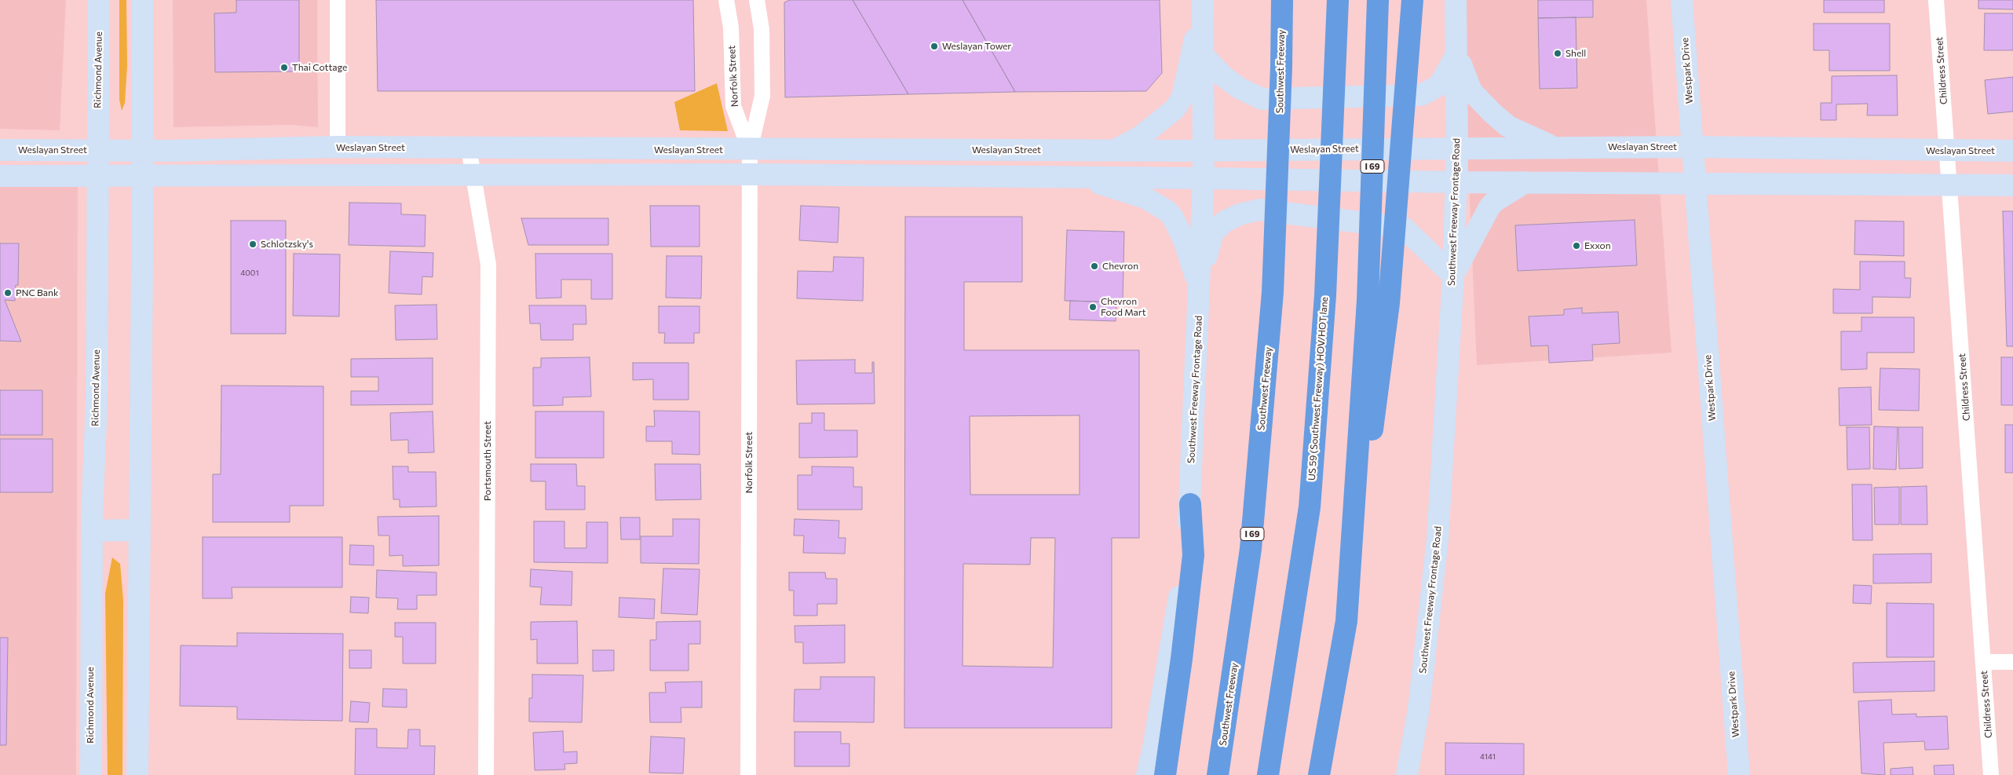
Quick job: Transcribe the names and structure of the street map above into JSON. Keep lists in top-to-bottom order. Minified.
{"streets":{"highway":["Southwest Freeway","I 69","US 59 (Southwest Freeway) HOV/HOT lane"],"main road":["Richmond Avenue","Westpark Drive","Weslayan Street","Southwest Freeway Frontage Road"],"street":["Childress Street","Norfolk Street","Portsmouth Street"]},"crossings":[["Richmond Avenue","Weslayan Street"],["Westpark Drive","Weslayan Street"],["Childress Street","Weslayan Street"],["Norfolk Street","Weslayan Street"],["Weslayan Street","Southwest Freeway Frontage Road"],["Weslayan Street","Portsmouth Street"]],"places":["Weslayan Tower","Shell","Thai Cottage","Schlotzsky's","Exxon","Chevron","PNC Bank","Chevron Food Mart"],"house_numbers":["4001","4141"]}
